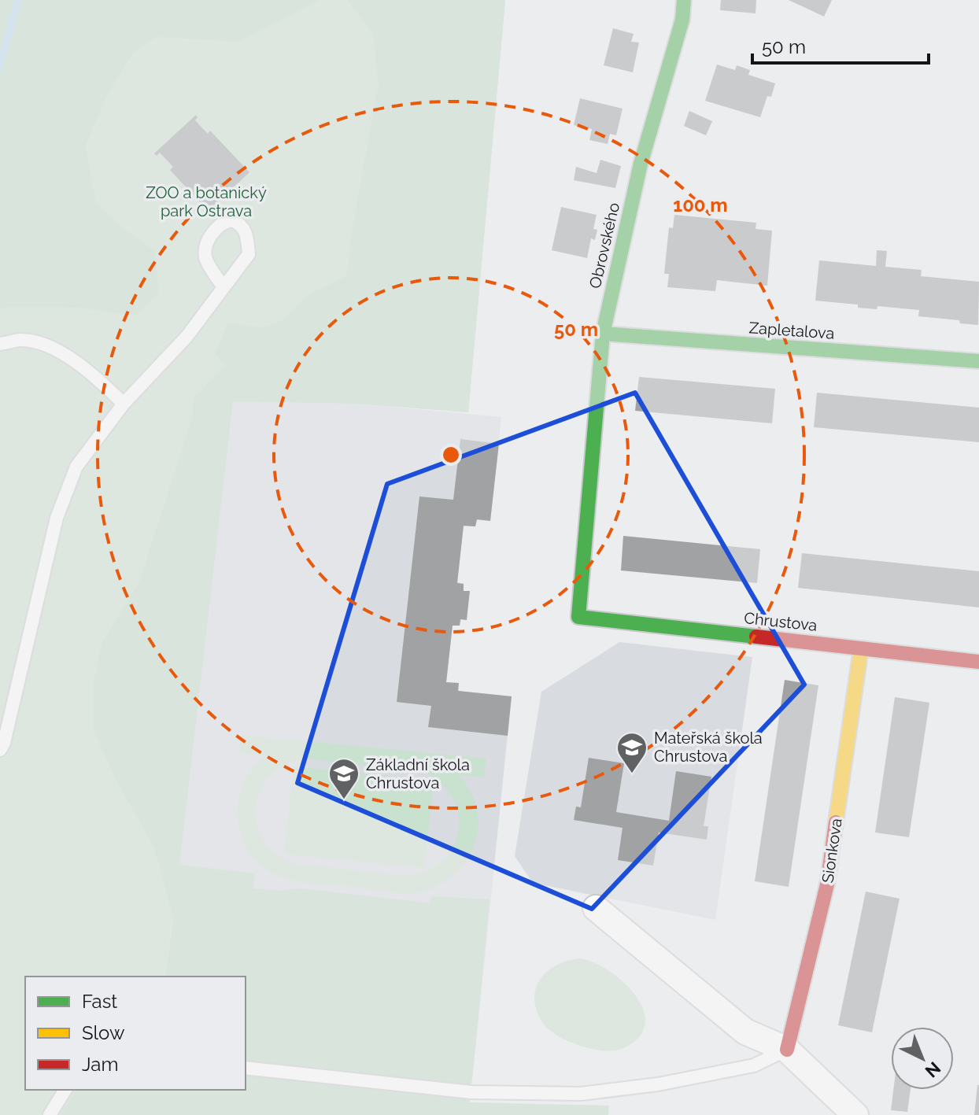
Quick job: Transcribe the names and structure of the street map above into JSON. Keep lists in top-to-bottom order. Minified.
{"streets":{"street":["Obrovského","Zapletalova","Chrustova","Sionkova"]},"crossings":[["Obrovského","Zapletalova"],["Obrovského","Chrustova"],["Chrustova","Sionkova"]],"parks":["ZOO a botanický park Ostrava"],"places":{"school or university":["Mateřská škola Chrustova","Základní škola Chrustova"]},"legend":["Fast","Slow","Jam"],"scale_bar":"50 m","north":"bottom right","rings":["100 m","50 m"]}
